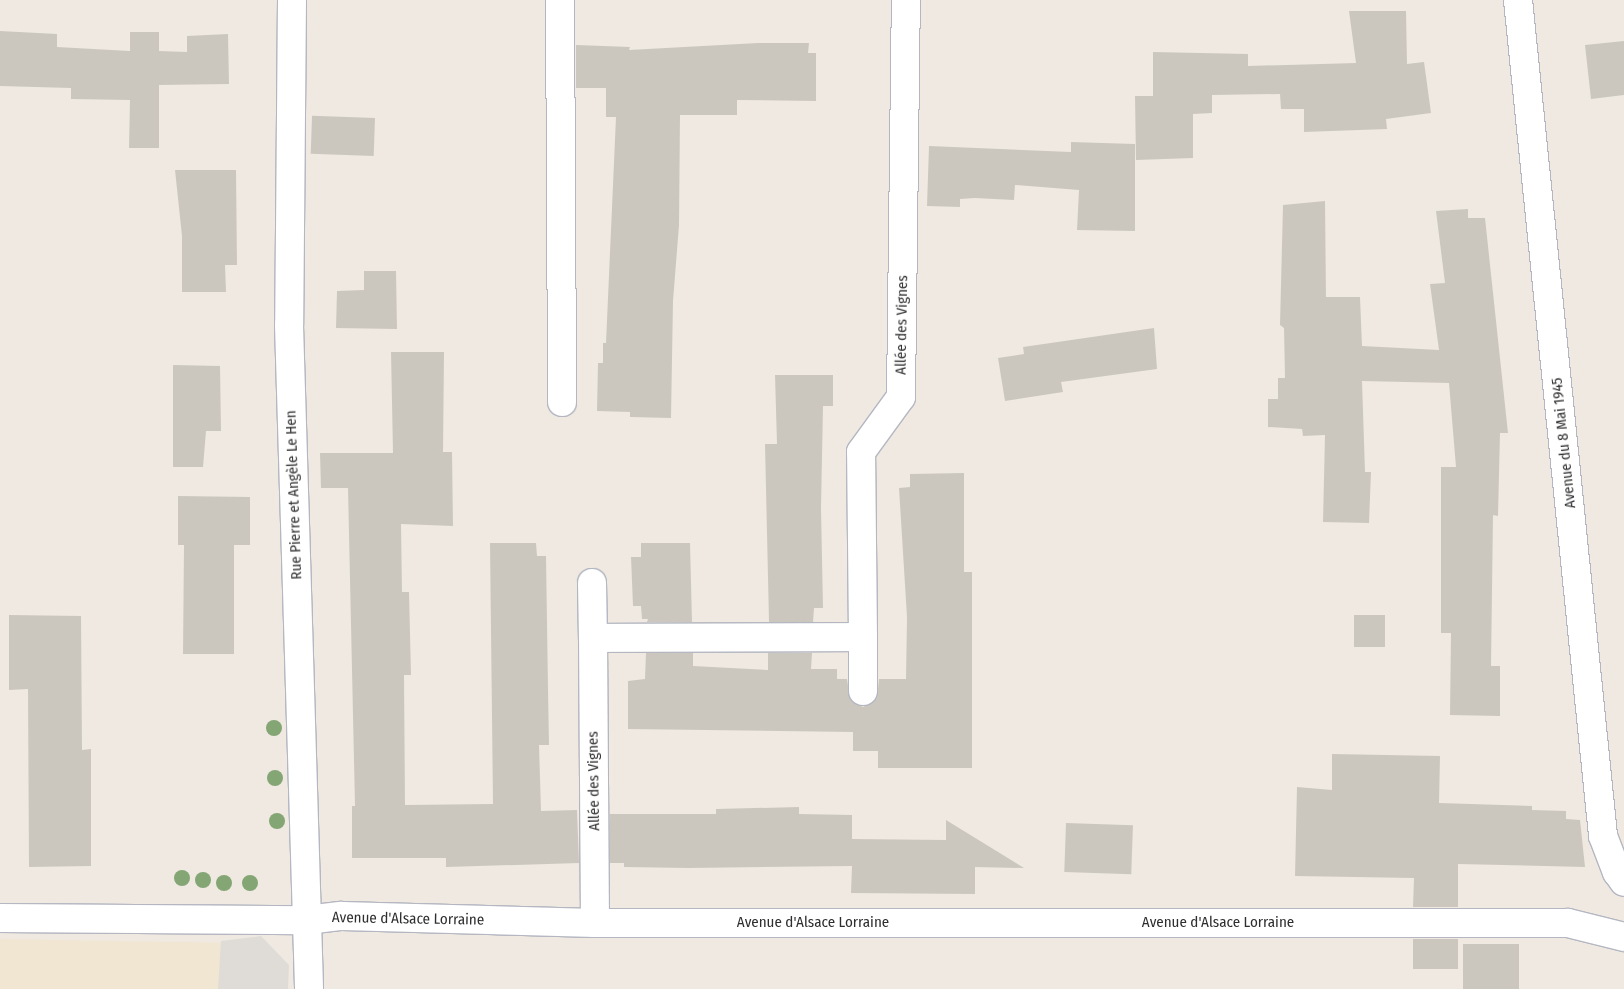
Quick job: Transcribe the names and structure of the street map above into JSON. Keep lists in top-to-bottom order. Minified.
{"streets":{"street":["Allée des Vignes","Avenue du 8 Mai 1945","Rue Pierre et Angèle Le Hen","Avenue d'Alsace Lorraine"]},"crossings":[["Allée des Vignes","Avenue d'Alsace Lorraine"],["Rue Pierre et Angèle Le Hen","Avenue d'Alsace Lorraine"]]}
